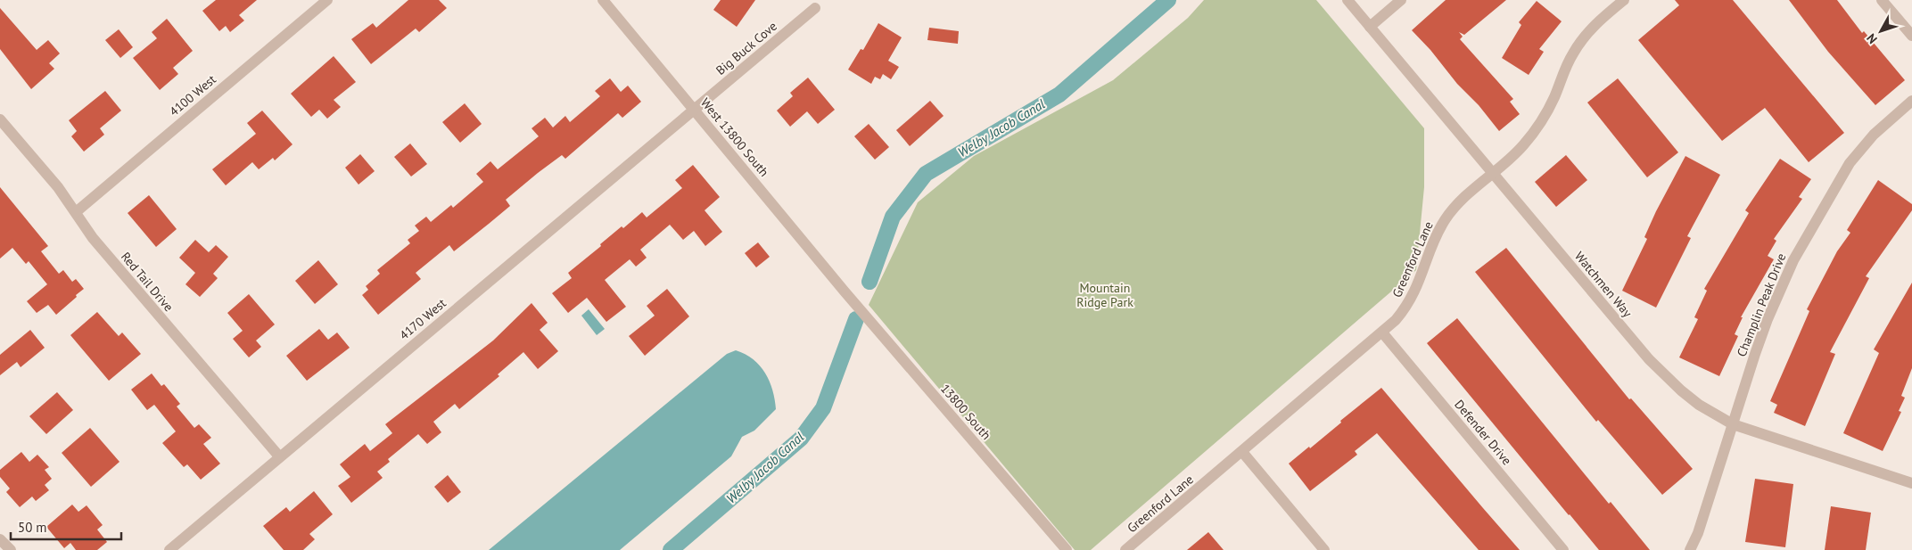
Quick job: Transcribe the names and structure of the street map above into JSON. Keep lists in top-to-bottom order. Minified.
{"streets":{"street":["Big Buck Cove","4100 West","West 13800 South","Greenford Lane","Red Tail Drive","Watchmen Way","Champlin Peak Drive","4170 West","13800 South","Defender Drive"]},"crossings":[["Big Buck Cove","West 13800 South"],["Big Buck Cove","4170 West"],["4100 West","Red Tail Drive"],["West 13800 South","4170 West"],["West 13800 South","13800 South"],["Greenford Lane","Watchmen Way"],["Greenford Lane","Defender Drive"],["Red Tail Drive","4170 West"],["Watchmen Way","Champlin Peak Drive"]],"water":["Welby Jacob Canal"],"parks":["Mountain Ridge Park"],"scale_bar":"50 m","north":"bottom left"}
